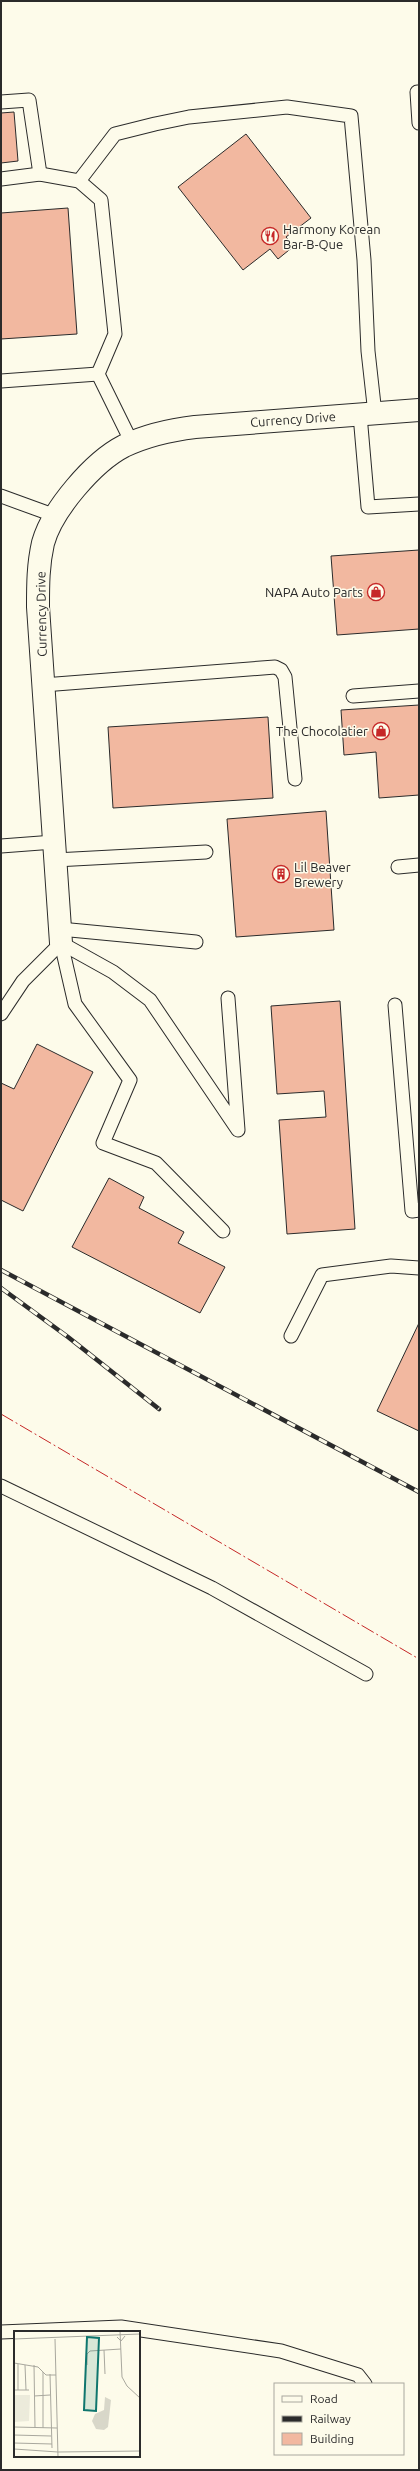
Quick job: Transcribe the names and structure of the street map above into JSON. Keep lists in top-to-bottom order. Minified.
{"streets":{"street":["Currency Drive"]},"places":{"restaurant":["Harmony Korean Bar-B-Que"],"shop":["NAPA Auto Parts","The Chocolatier"],"building":["Lil Beaver Brewery"]},"legend":["Road","Railway","Building"]}
